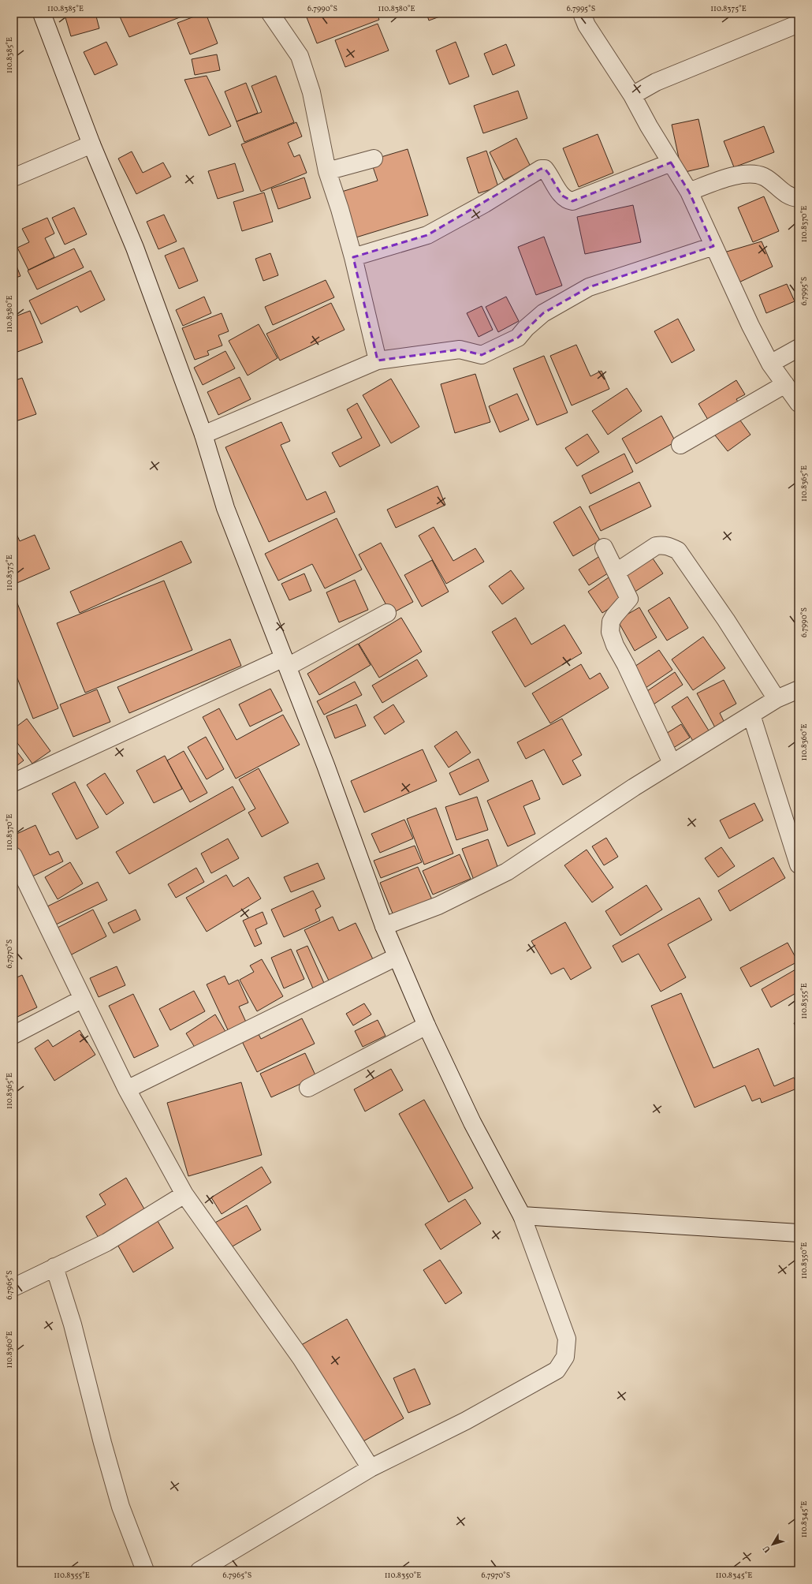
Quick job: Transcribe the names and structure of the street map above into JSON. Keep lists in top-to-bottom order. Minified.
{"north":"bottom left","coordinates":["110.8385°E","6.7990°S","110.8380°E","6.7995°S","110.8375°E","110.8370°E","110.8365°E","110.8360°E","6.7970°S","110.8355°E","110.8350°E","6.7965°S","110.8345°E"]}
